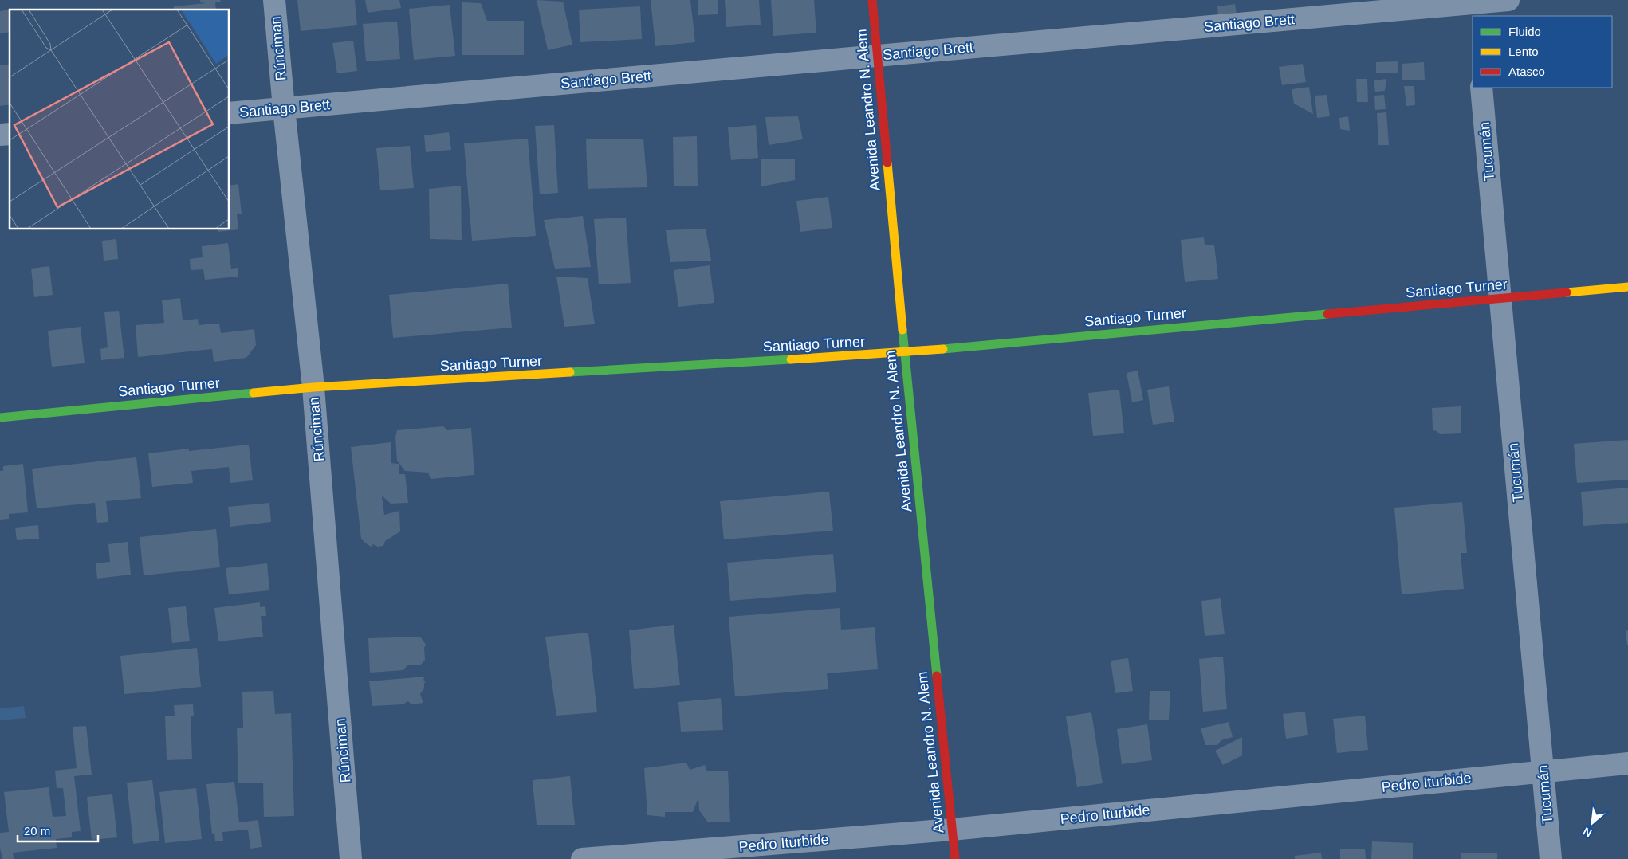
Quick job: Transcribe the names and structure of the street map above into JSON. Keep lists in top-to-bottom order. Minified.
{"streets":{"street":["Santiago Brett","Rúnciman","Avenida Leandro N. Alem","Tucumán","Santiago Turner","Pedro Iturbide"]},"crossings":[["Santiago Brett","Rúnciman"],["Santiago Brett","Avenida Leandro N. Alem"],["Rúnciman","Santiago Turner"],["Avenida Leandro N. Alem","Santiago Turner"],["Avenida Leandro N. Alem","Pedro Iturbide"],["Tucumán","Santiago Turner"],["Tucumán","Pedro Iturbide"]],"legend":["Fluido","Lento","Atasco"],"scale_bar":"20 m","north":"bottom left"}
